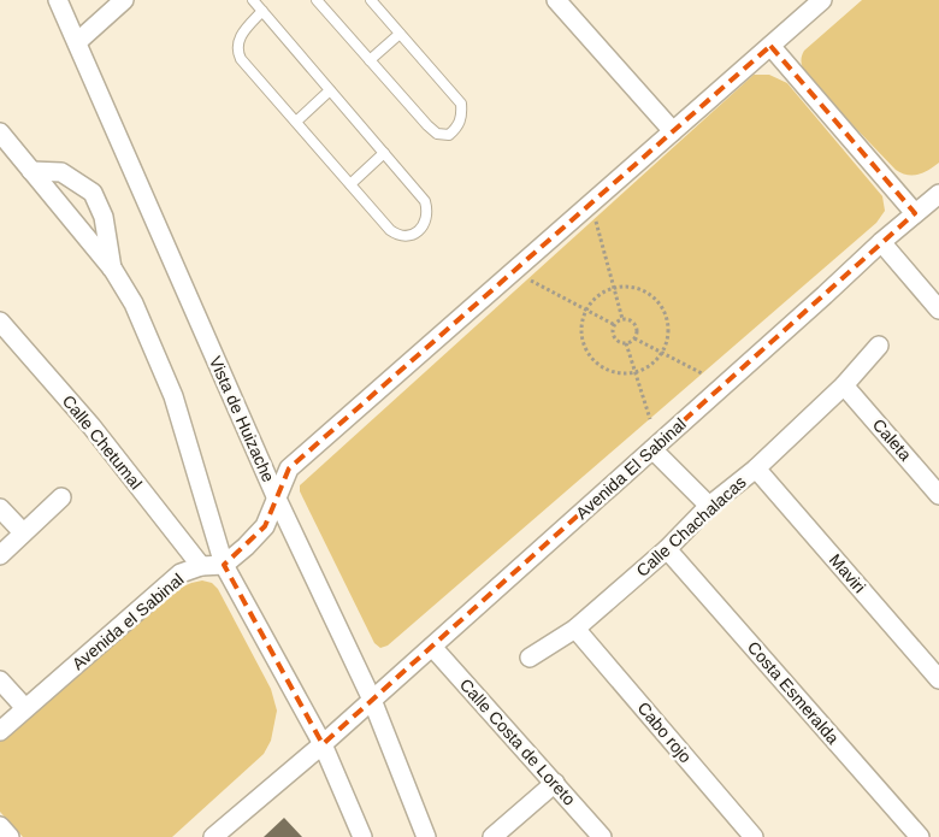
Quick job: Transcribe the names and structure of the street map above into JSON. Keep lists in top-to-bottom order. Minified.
{"streets":{"street":["Vista de Huizache","Caleta","Calle Chetumal","Avenida El Sabinal","Calle Chachalacas","Maviri","Avenida el Sabinal","Costa Esmeralda","Cabo rojo","Calle Costa de Loreto"]},"crossings":[["Vista de Huizache","Avenida El Sabinal"],["Caleta","Calle Chachalacas"],["Calle Chetumal","Avenida el Sabinal"],["Avenida El Sabinal","Calle Costa de Loreto"],["Calle Chachalacas","Maviri"],["Calle Chachalacas","Costa Esmeralda"],["Calle Chachalacas","Cabo rojo"]]}
